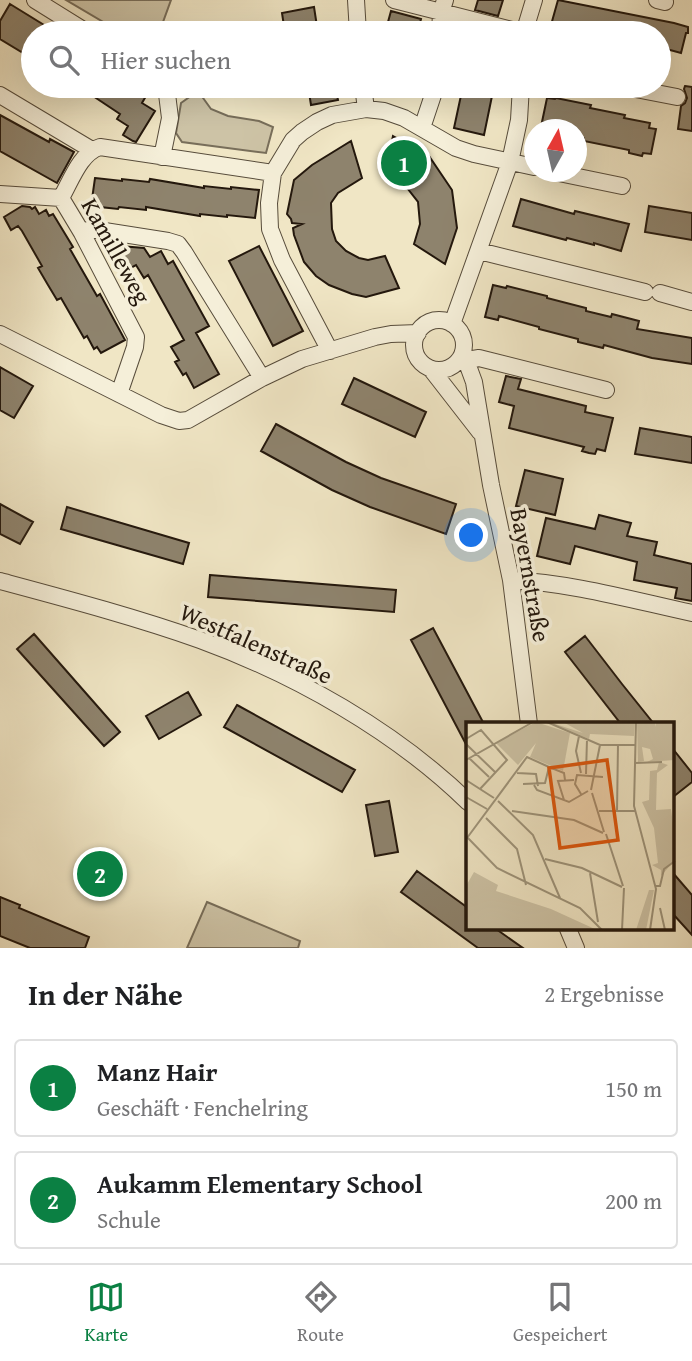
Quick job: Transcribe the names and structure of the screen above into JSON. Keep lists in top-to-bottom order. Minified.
{"streets":{"street":["Kamilleweg","Bayernstraße","Westfalenstraße"]},"north":"top","page":{"search":"Hier suchen","pins":["1","2"],"heading":["In der Nähe","2 Ergebnisse"],"list":[{"mark":"1","name":"Manz Hair","note":"Geschäft · Fenchelring","value":"150 m"},{"mark":"2","name":"Aukamm Elementary School","note":"Schule","value":"200 m"}],"nav":["Karte","Route","Gespeichert"]}}
